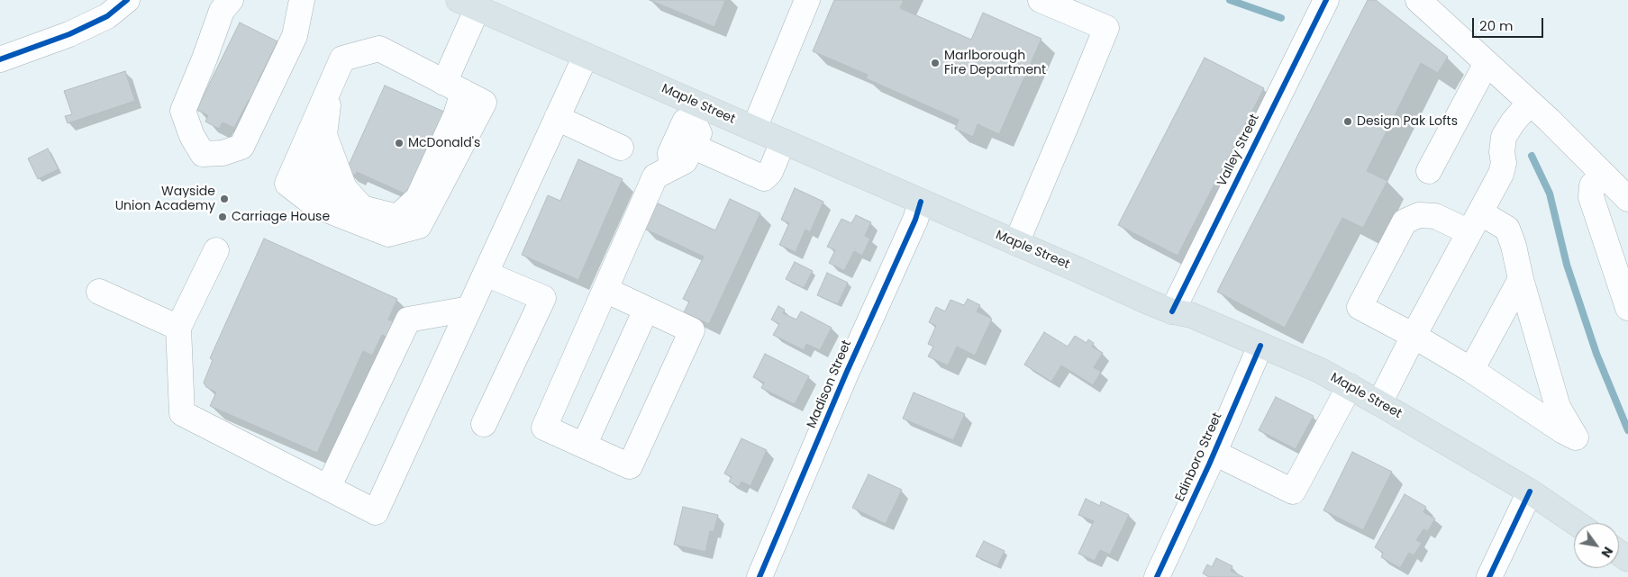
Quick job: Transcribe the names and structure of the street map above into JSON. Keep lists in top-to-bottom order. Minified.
{"streets":{"main road":["Maple Street"],"street":["Valley Street","Madison Street","Edinboro Street"]},"crossings":[["Maple Street","Valley Street"],["Maple Street","Madison Street"],["Maple Street","Edinboro Street"]],"places":["Marlborough Fire Department","Design Pak Lofts","McDonald's","Wayside Union Academy","Carriage House"],"scale_bar":"20 m","north":"bottom right"}
